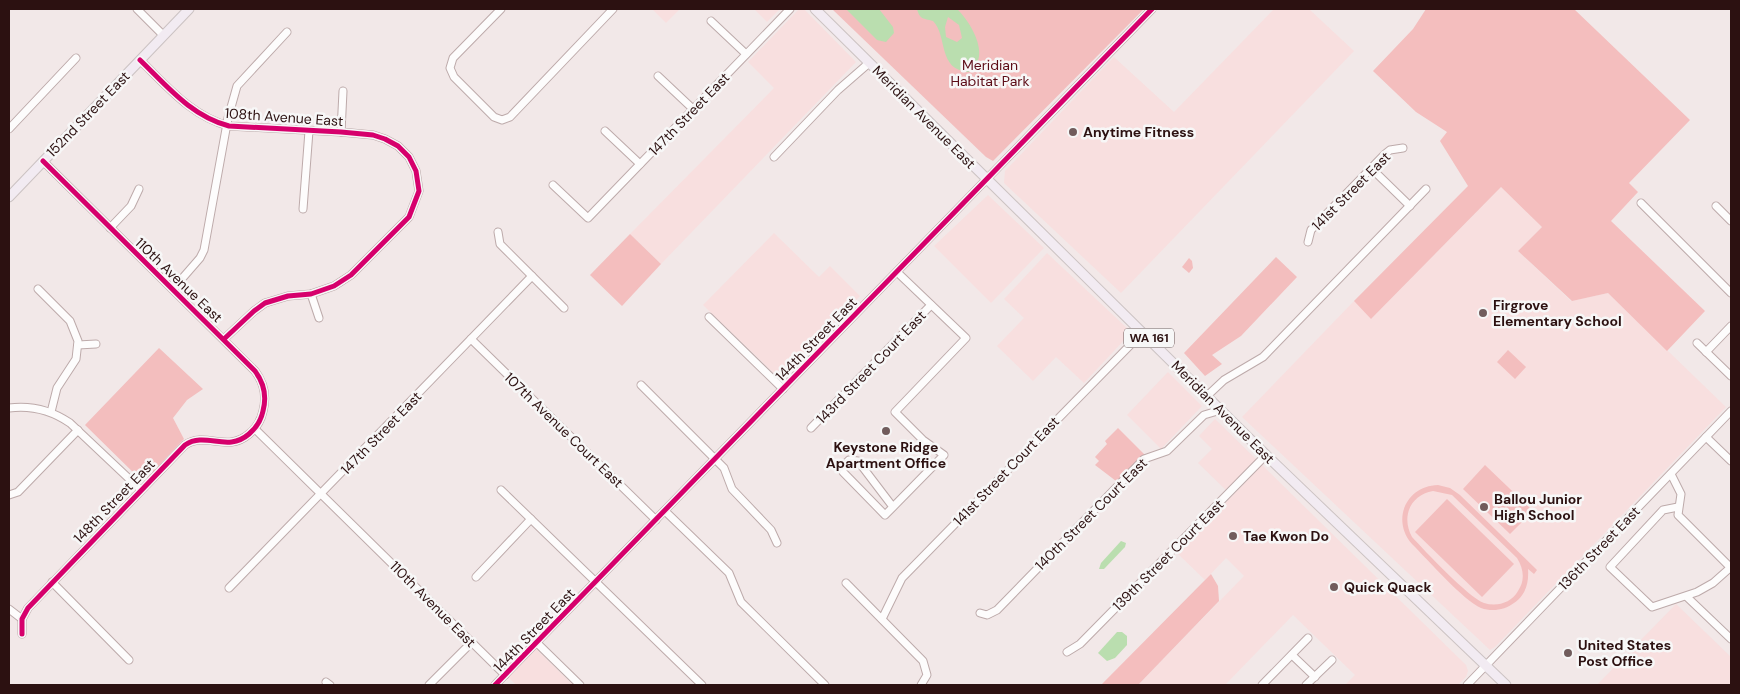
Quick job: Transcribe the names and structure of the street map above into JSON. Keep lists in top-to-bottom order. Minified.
{"streets":{"main road":["152nd Street East","Meridian Avenue East","WA 161"],"street":["147th Street East","108th Avenue East","141st Street East","110th Avenue East","144th Street East","143rd Street Court East","107th Avenue Court East","141st Street Court East","148th Street East","140th Street Court East","136th Street East","139th Street Court East"]},"crossings":[["152nd Street East","108th Avenue East"],["152nd Street East","110th Avenue East"],["147th Street East","110th Avenue East"],["147th Street East","107th Avenue Court East"],["Meridian Avenue East","144th Street East"],["Meridian Avenue East","141st Street Court East"],["Meridian Avenue East","140th Street Court East"],["Meridian Avenue East","136th Street East"],["Meridian Avenue East","139th Street Court East"],["110th Avenue East","144th Street East"],["110th Avenue East","148th Street East"],["144th Street East","107th Avenue Court East"]],"parks":["Meridian Habitat Park"],"places":["Anytime Fitness","Firgrove Elementary School","Keystone Ridge Apartment Office","Ballou Junior High School","Tae Kwon Do","Quick Quack","United States Post Office"]}
